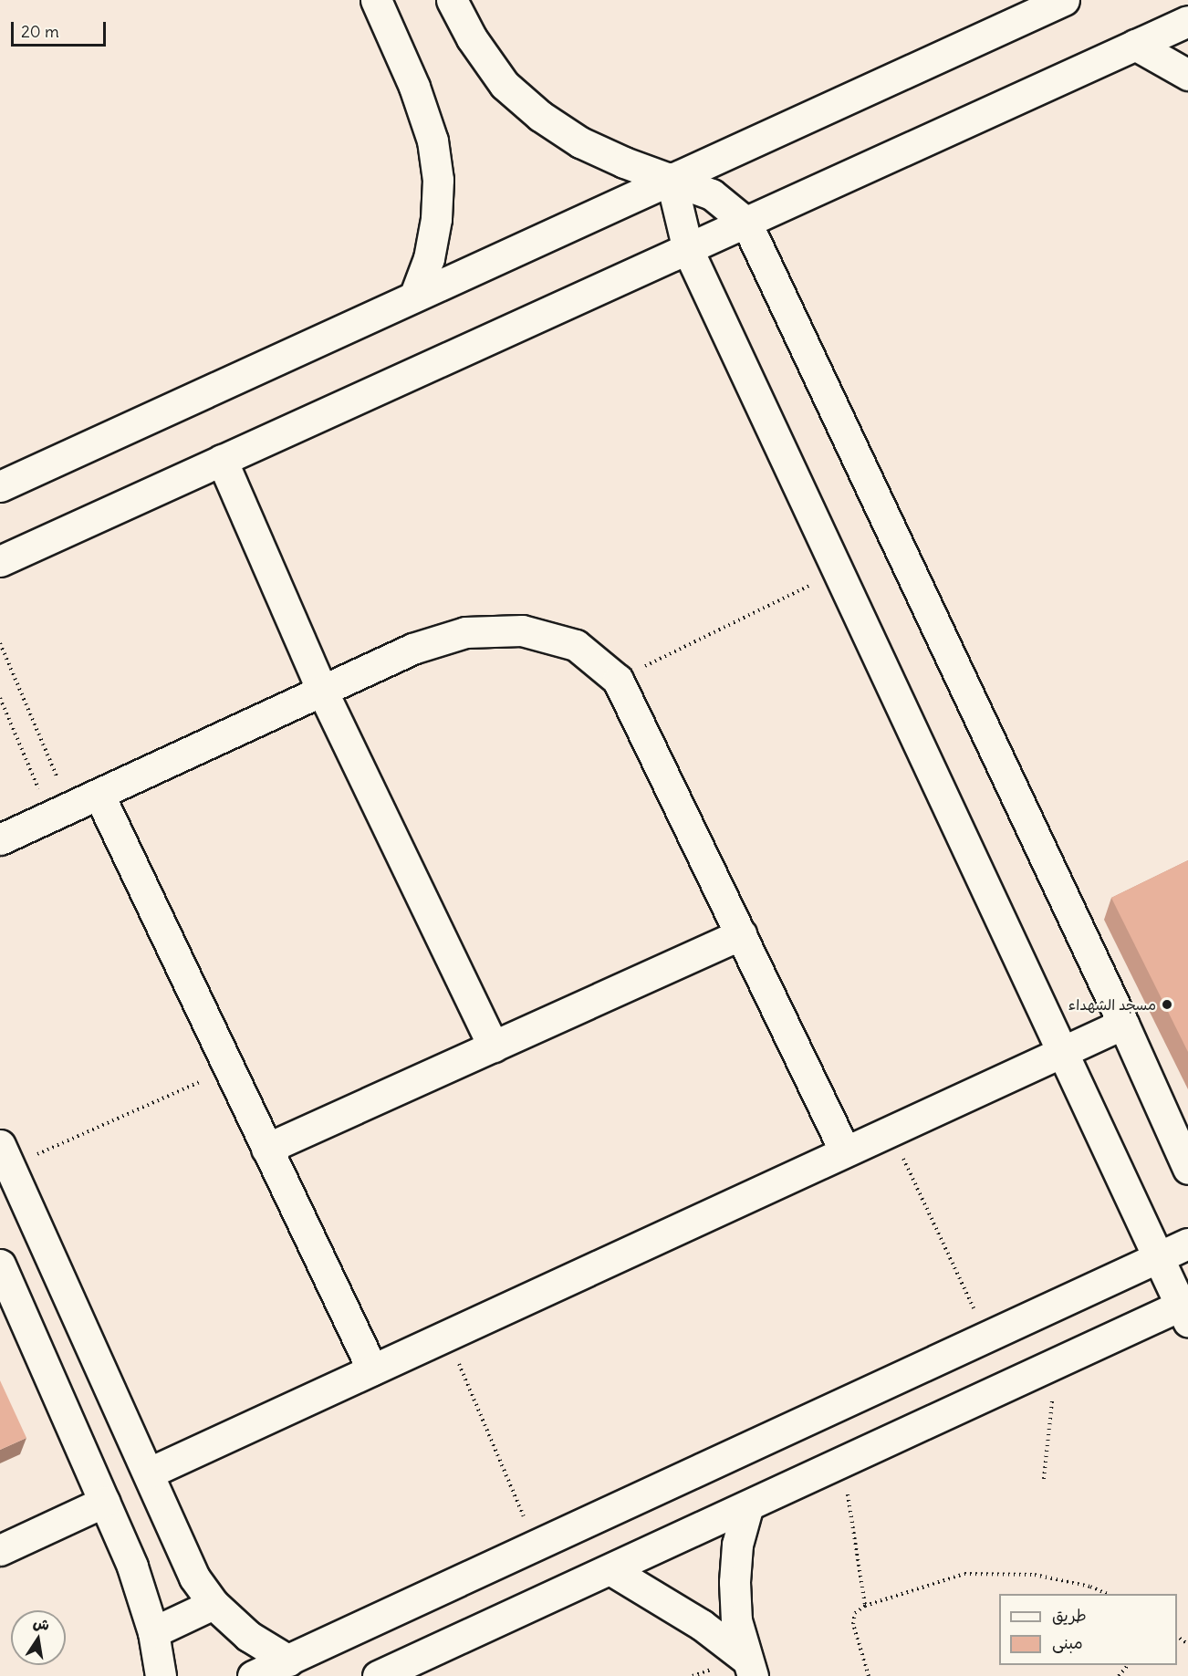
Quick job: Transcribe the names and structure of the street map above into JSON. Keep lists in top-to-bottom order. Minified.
{"places":["مسجد الشهداء"],"legend":["طريق","مبنى"],"scale_bar":"20 m","north":"top"}
